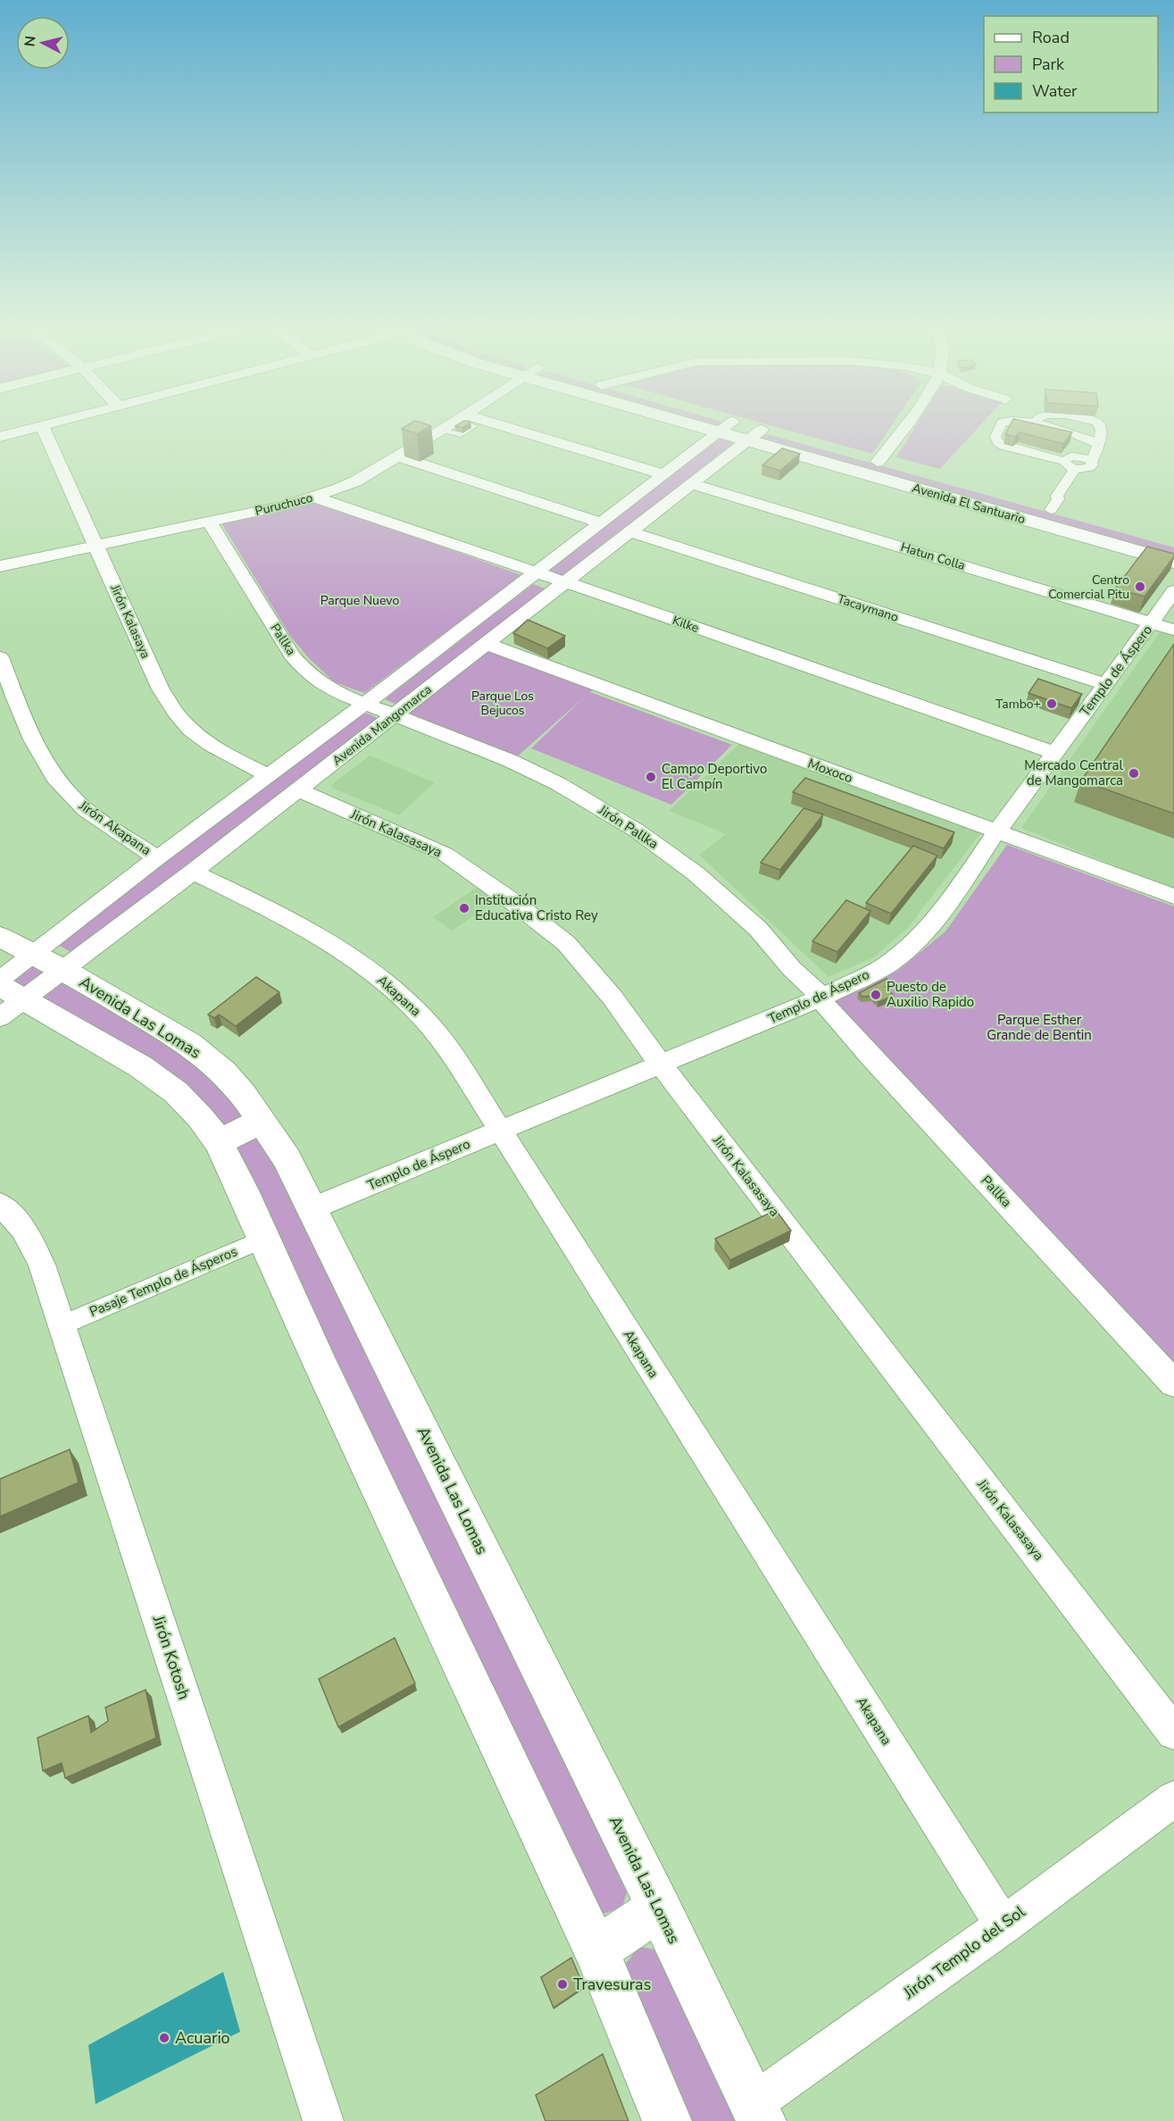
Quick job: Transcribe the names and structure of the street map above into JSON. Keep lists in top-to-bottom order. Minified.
{"streets":{"street":["Avenida El Santuario","Puruchuco","Hatun Colla","Tacaymano","Jirón Kalasaya","Kilke","Pallka","Templo de Áspero","Avenida Mangomarca","Moxoco","Jirón Pallka","Jirón Akapana","Jirón Kalasasaya","Akapana","Avenida Las Lomas","Pasaje Templo de Ásperos","Jirón Kotosh","Jirón Templo del Sol"]},"crossings":[["Avenida El Santuario","Avenida Mangomarca"],["Puruchuco","Jirón Kalasaya"],["Puruchuco","Kilke"],["Puruchuco","Pallka"],["Hatun Colla","Templo de Áspero"],["Hatun Colla","Avenida Mangomarca"],["Tacaymano","Templo de Áspero"],["Tacaymano","Avenida Mangomarca"],["Jirón Kalasaya","Avenida Mangomarca"],["Kilke","Templo de Áspero"],["Kilke","Avenida Mangomarca"],["Pallka","Templo de Áspero"],["Pallka","Avenida Mangomarca"],["Pallka","Jirón Pallka"],["Templo de Áspero","Moxoco"],["Templo de Áspero","Jirón Pallka"],["Templo de Áspero","Jirón Kalasasaya"],["Templo de Áspero","Akapana"],["Templo de Áspero","Avenida Las Lomas"],["Avenida Mangomarca","Moxoco"],["Avenida Mangomarca","Jirón Pallka"],["Avenida Mangomarca","Jirón Akapana"],["Avenida Mangomarca","Jirón Kalasasaya"],["Avenida Mangomarca","Akapana"],["Avenida Mangomarca","Avenida Las Lomas"],["Akapana","Jirón Templo del Sol"],["Avenida Las Lomas","Jirón Templo del Sol"],["Pasaje Templo de Ásperos","Jirón Kotosh"]],"parks":["Parque Nuevo","Parque Los Bejucos","Parque Esther Grande de Bentin"],"places":["Centro Comercial Pitu","Tambo+","Mercado Central de Mangomarca","Campo Deportivo El Campín","Institución Educativa Cristo Rey","Puesto de Auxilio Rapido","Travesuras","Acuario"],"legend":["Road","Park","Water"],"north":"left"}
